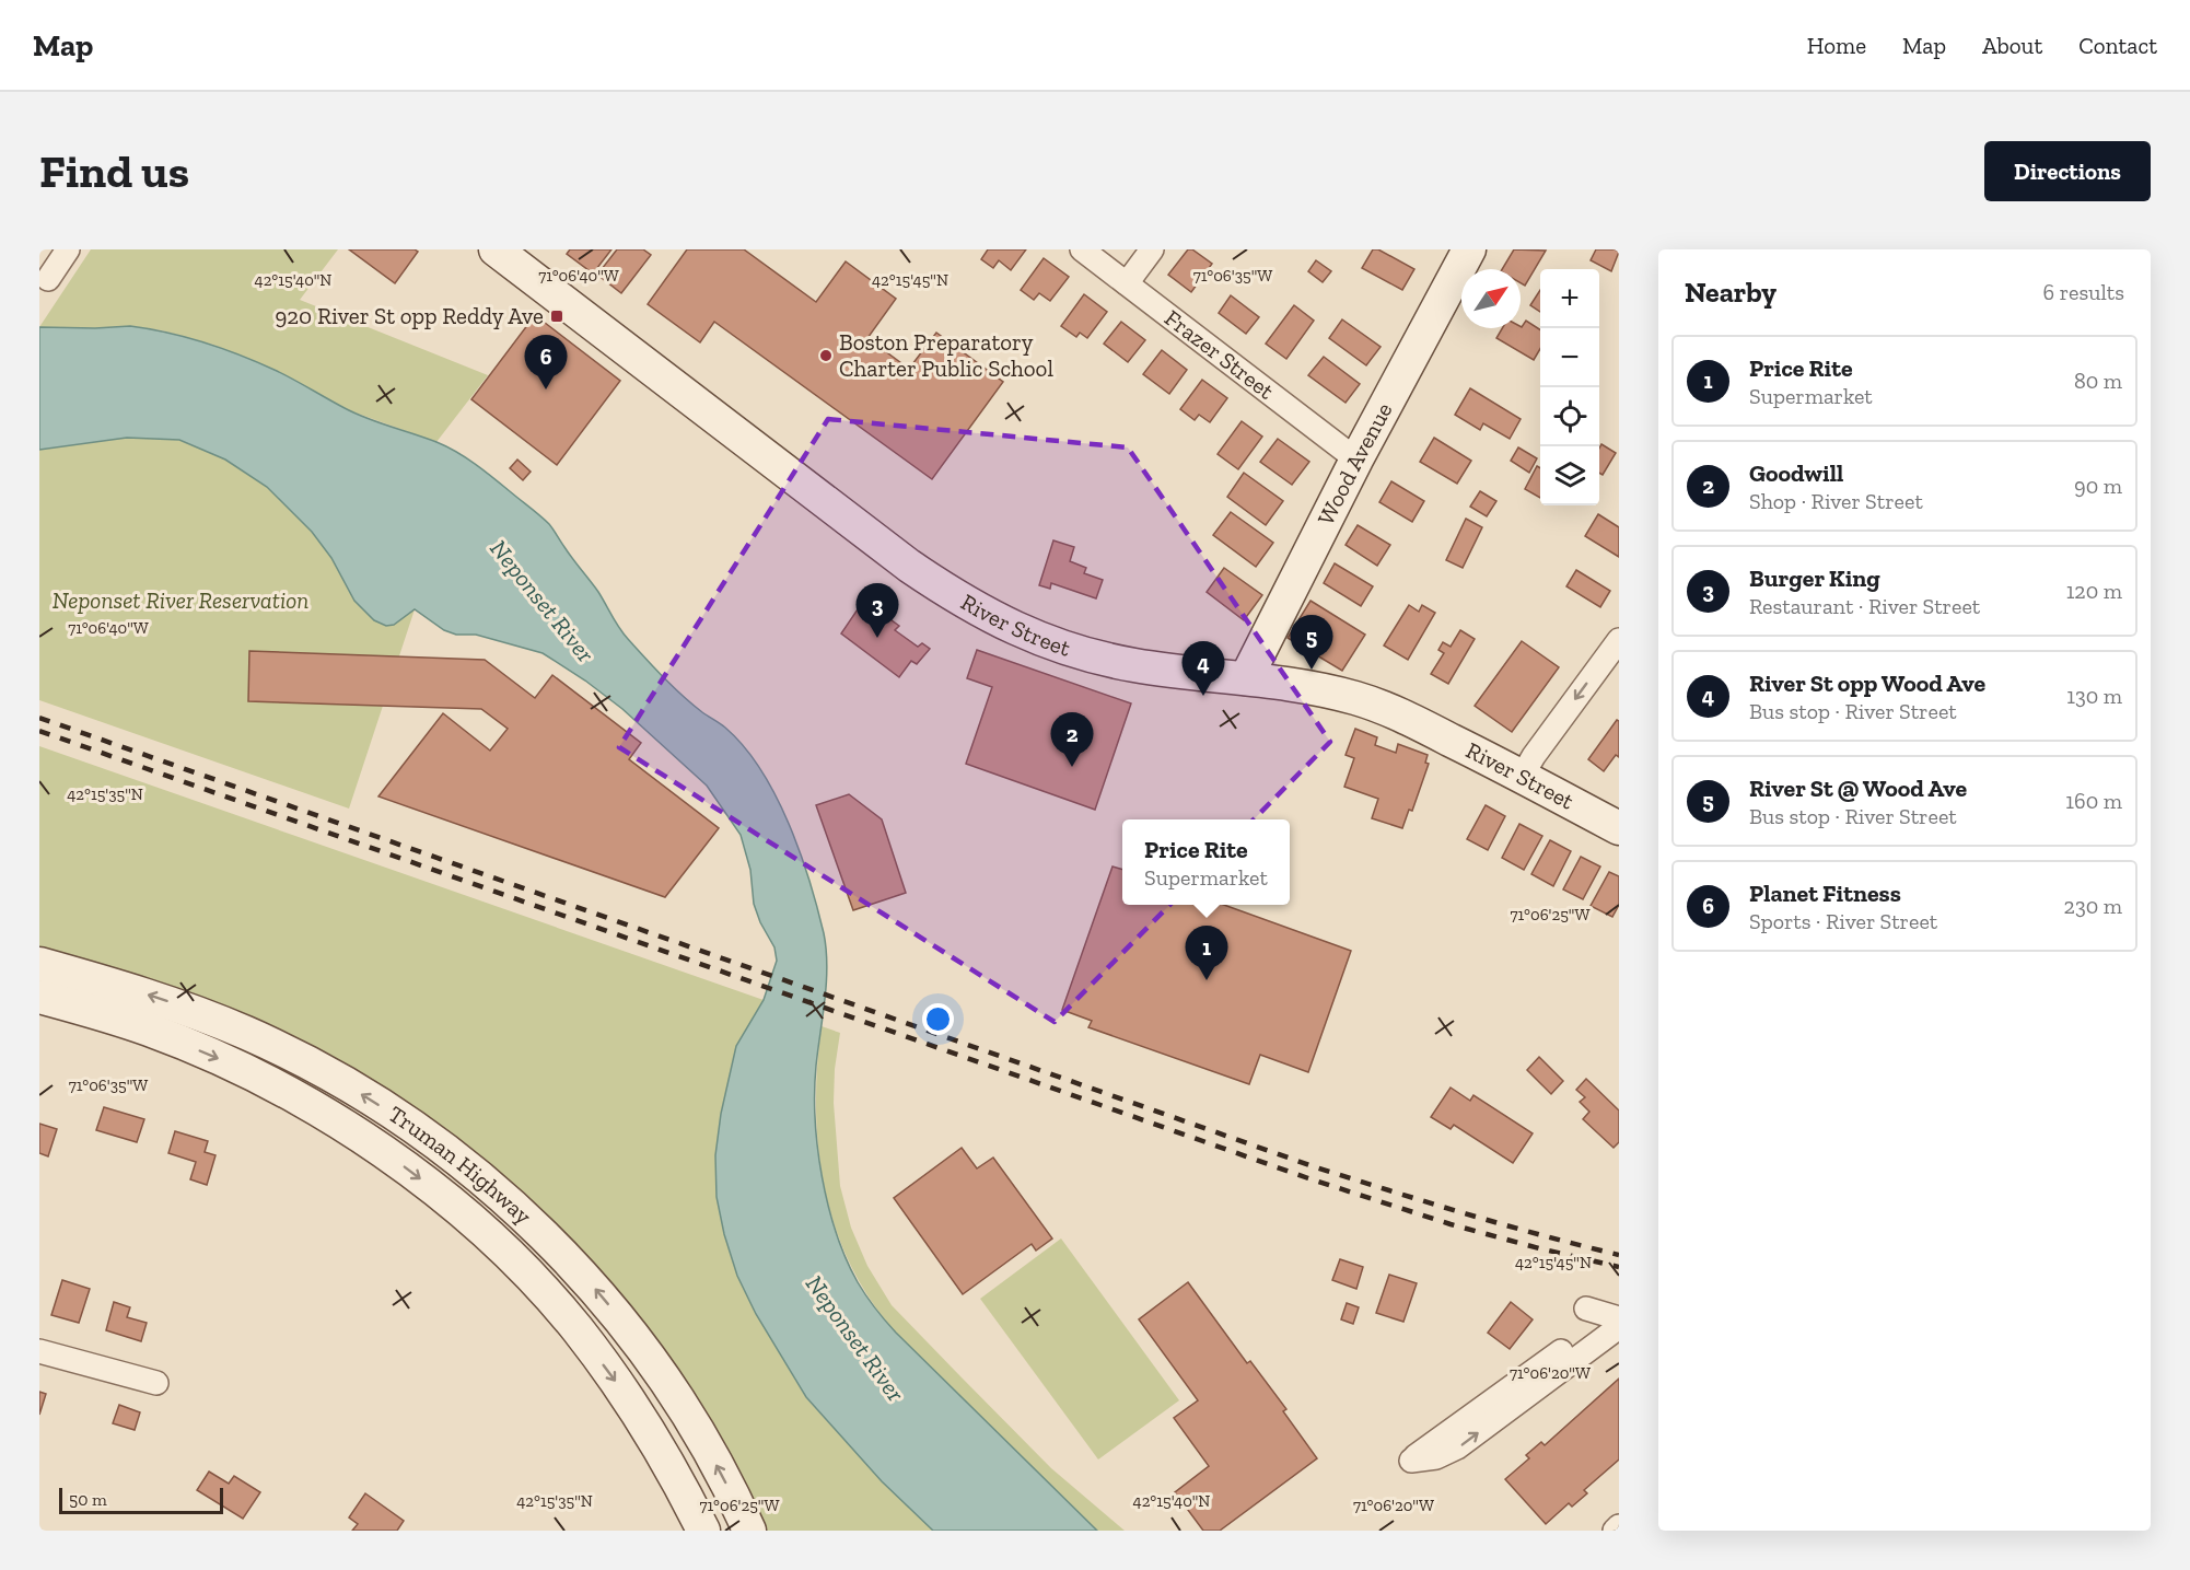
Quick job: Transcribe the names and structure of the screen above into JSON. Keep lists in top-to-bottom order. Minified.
{"streets":{"main road":["Wood Avenue","River Street","Truman Highway"],"street":["Frazer Street"]},"crossings":[["Frazer Street","Wood Avenue"],["Wood Avenue","River Street"]],"water":["Neponset River"],"parks":["Neponset River Reservation"],"places":{"transit":["920 River St opp Reddy Ave"],"other":["Boston Preparatory Charter Public School"]},"scale_bar":"50 m","north":"top right","page":{"header":"Map","nav":["Home","Map","About","Contact"],"buttons":"Directions","title":"Find us","heading":["Nearby","6 results"],"map_buttons":["+","−"],"pins":["6","3","5","4","2","1"],"list":[{"mark":"1","name":"Price Rite","note":"Supermarket","value":"80 m"},{"mark":"2","name":"Goodwill","note":"Shop · River Street","value":"90 m"},{"mark":"3","name":"Burger King","note":"Restaurant · River Street","value":"120 m"},{"mark":"4","name":"River St opp Wood Ave","note":"Bus stop · River Street","value":"130 m"},{"mark":"5","name":"River St @ Wood Ave","note":"Bus stop · River Street","value":"160 m"},{"mark":"6","name":"Planet Fitness","note":"Sports · River Street","value":"230 m"}],"popup":["Price Rite","Supermarket"],"scale":"50 m"},"coordinates":["71°06'35\"W","71°06'40\"W","42°15'40\"N","42°15'45\"N","42°15'35\"N","71°06'25\"W","71°06'20\"W"]}
